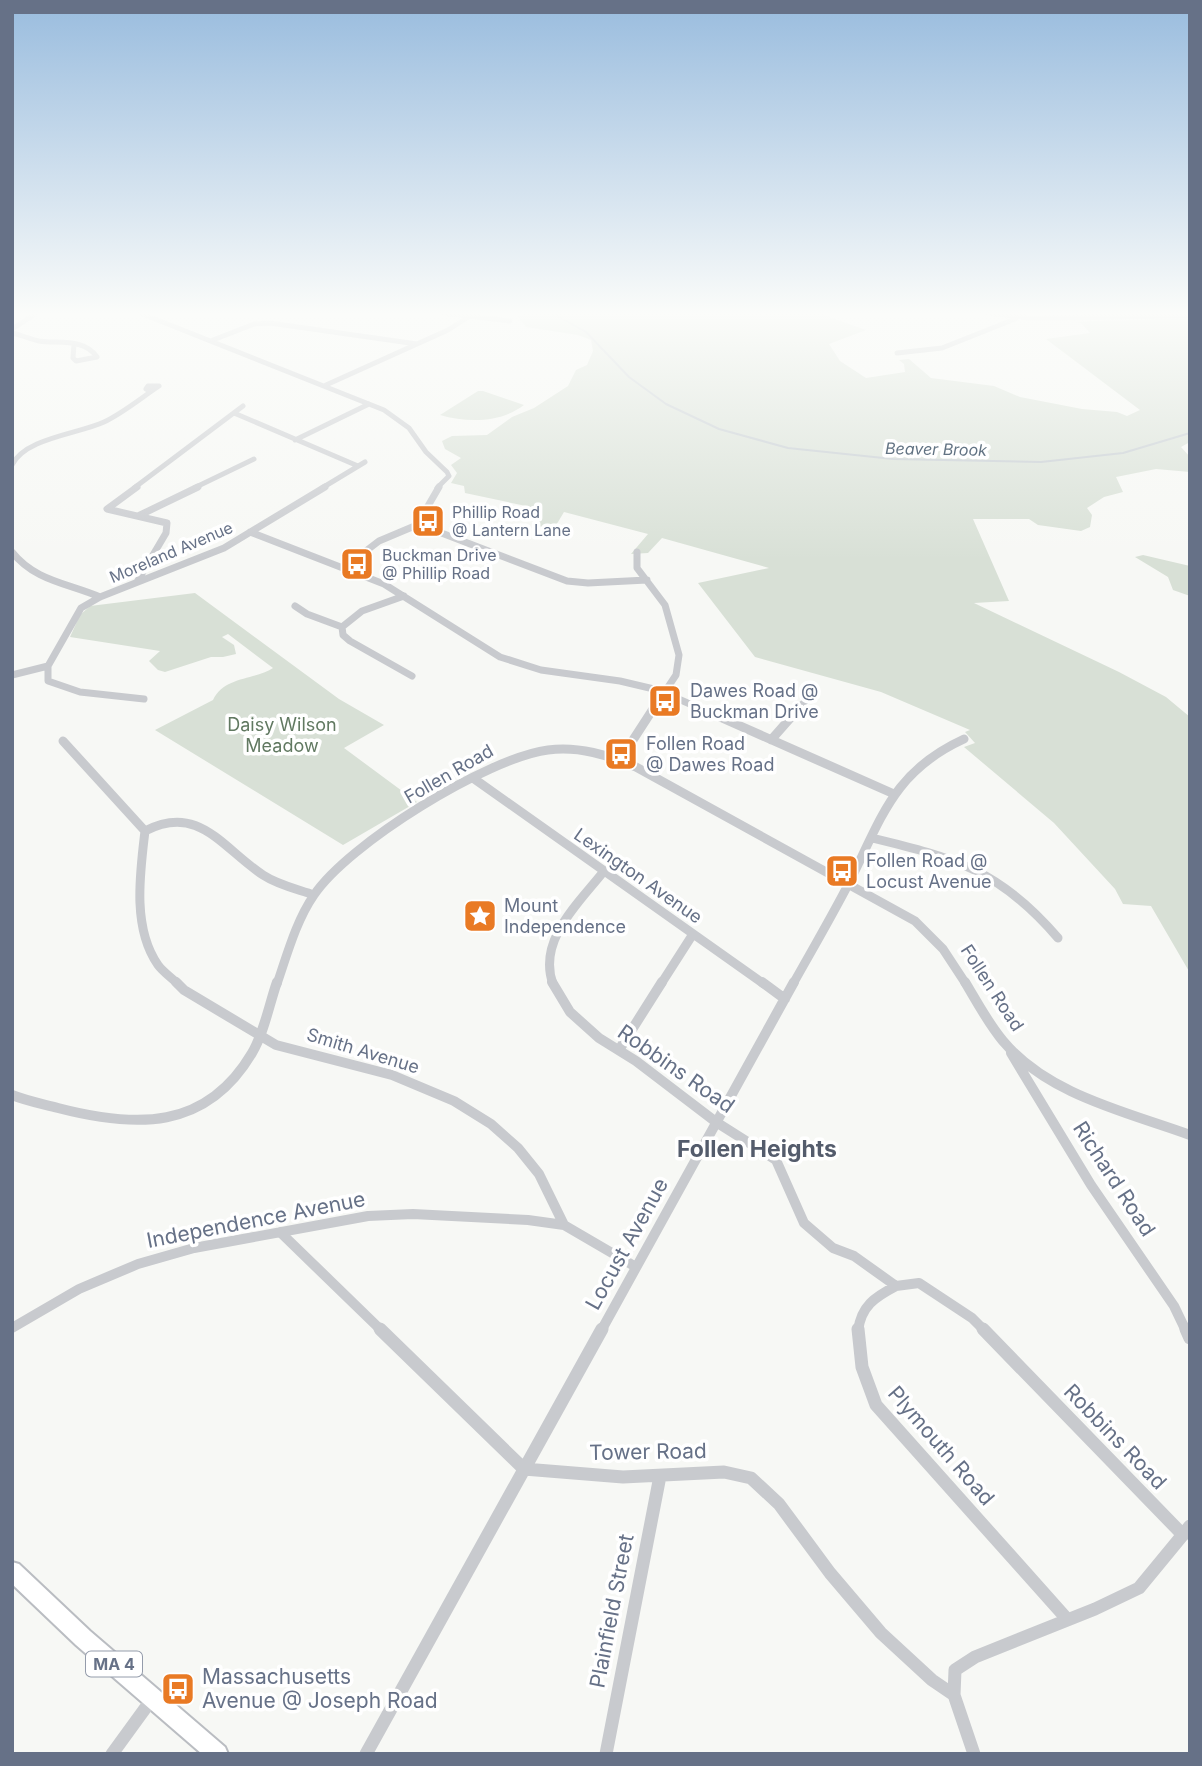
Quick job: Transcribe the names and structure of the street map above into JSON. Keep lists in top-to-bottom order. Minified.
{"streets":{"main road":["MA 4"],"street":["Moreland Avenue","Follen Road","Lexington Avenue","Smith Avenue","Robbins Road","Richard Road","Independence Avenue","Locust Avenue","Plymouth Road","Tower Road","Plainfield Street"]},"crossings":[["Follen Road","Lexington Avenue"],["Follen Road","Smith Avenue"],["Follen Road","Richard Road"],["Follen Road","Locust Avenue"],["Lexington Avenue","Robbins Road"],["Lexington Avenue","Locust Avenue"],["Smith Avenue","Independence Avenue"],["Robbins Road","Locust Avenue"],["Robbins Road","Plymouth Road"],["Independence Avenue","Locust Avenue"],["Locust Avenue","Tower Road"],["Tower Road","Plainfield Street"]],"districts":["Follen Heights"],"water":["Beaver Brook"],"parks":["Daisy Wilson Meadow"],"places":{"bus stop":["Phillip Road @ Lantern Lane","Buckman Drive @ Phillip Road","Dawes Road @ Buckman Drive","Follen Road @ Dawes Road","Follen Road @ Locust Avenue","Massachusetts Avenue @ Joseph Road"],"place":["Mount Independence"]}}
